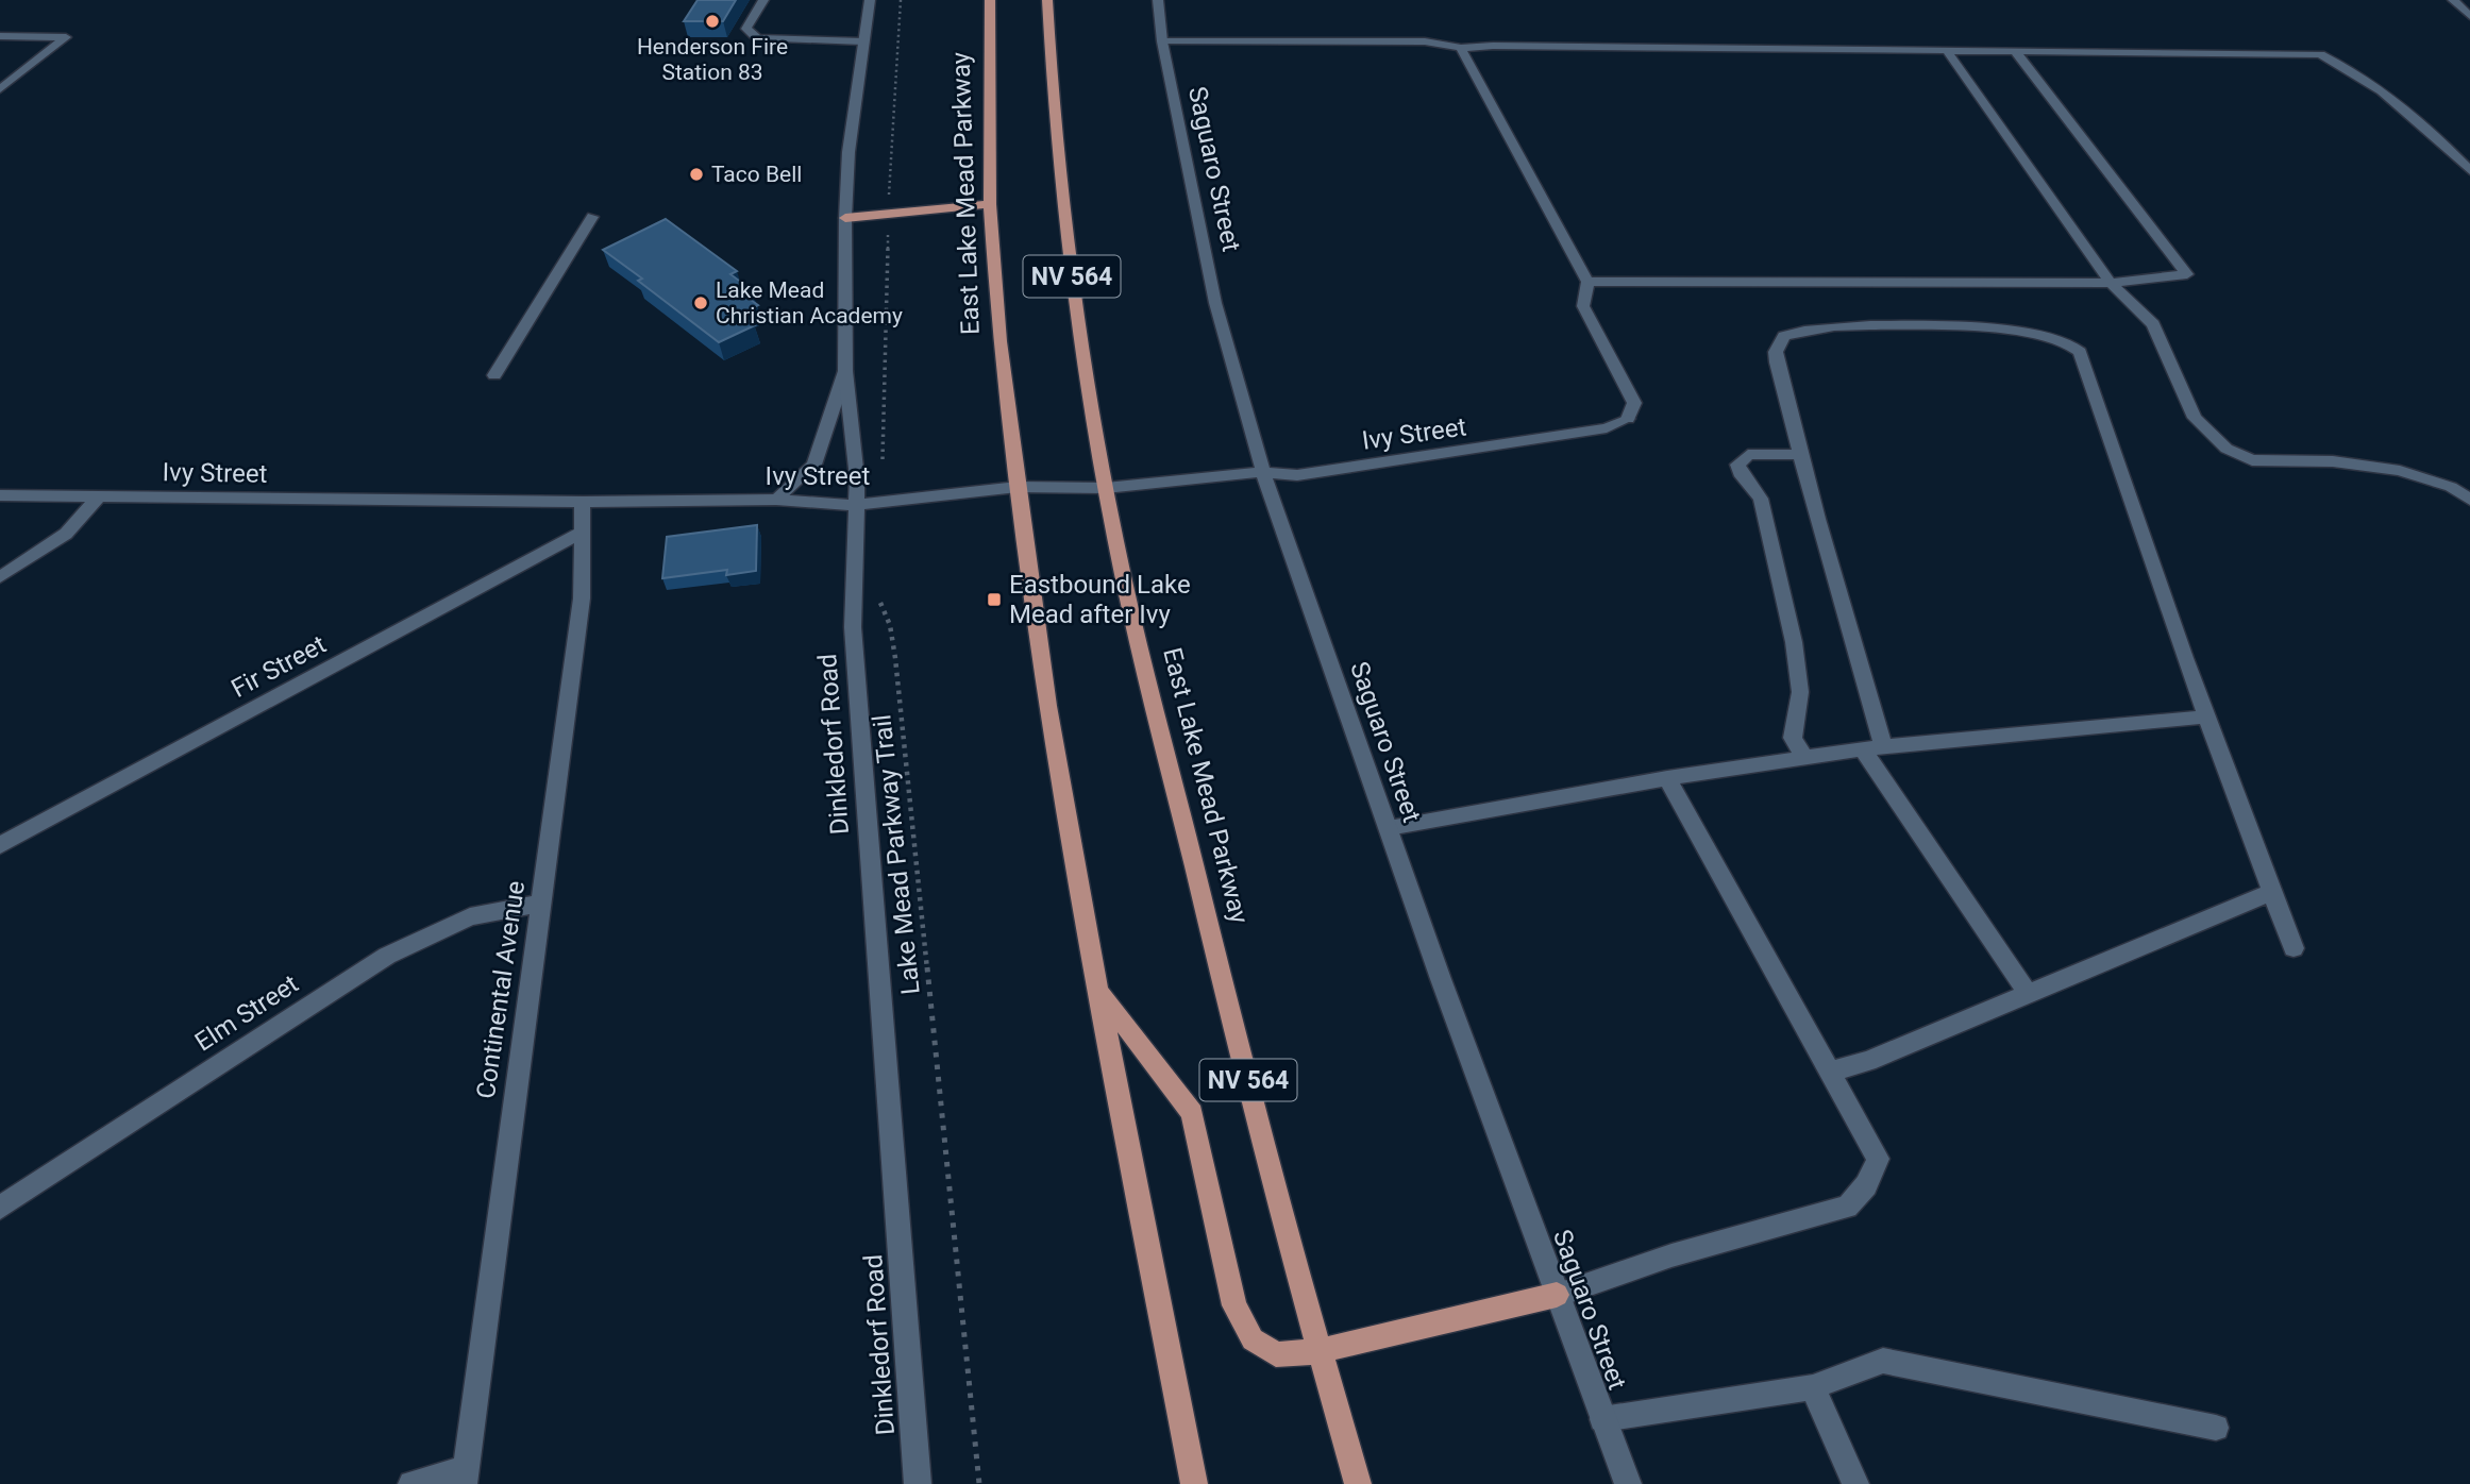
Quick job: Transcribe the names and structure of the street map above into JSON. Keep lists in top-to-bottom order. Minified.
{"streets":{"main road":["East Lake Mead Parkway","NV 564"],"street":["Saguaro Street","Ivy Street","Fir Street","Dinkledorf Road","Continental Avenue","Elm Street"],"path":["Lake Mead Parkway Trail"]},"crossings":[["Saguaro Street","Ivy Street"],["East Lake Mead Parkway","Ivy Street"],["Ivy Street","Dinkledorf Road"],["Ivy Street","Continental Avenue"],["Fir Street","Continental Avenue"],["Continental Avenue","Elm Street"]],"places":{"other":["Henderson Fire Station 83","Taco Bell","Lake Mead Christian Academy"],"transit":["Eastbound Lake Mead after Ivy"]}}
